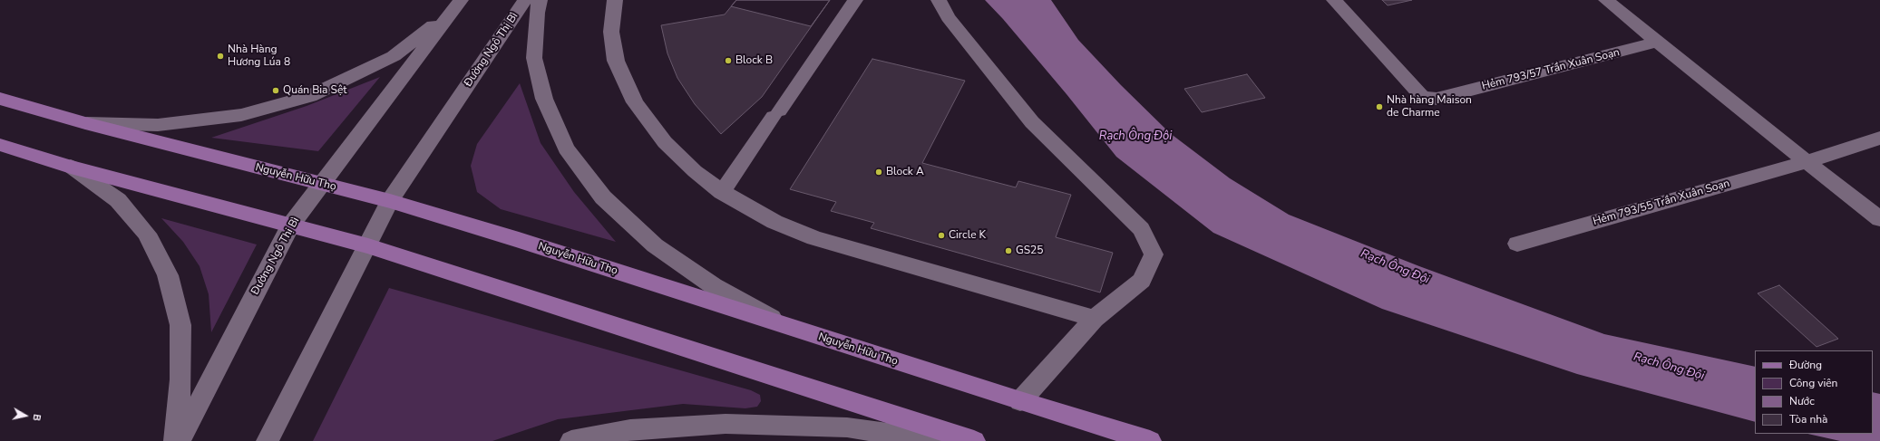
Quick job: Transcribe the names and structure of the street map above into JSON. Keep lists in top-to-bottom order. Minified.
{"streets":{"main road":["Nguyễn Hữu Thọ"],"street":["Đường Ngô Thị Bì","Hẻm 793/57 Trần Xuân Soạn","Hẻm 793/55 Trần Xuân Soạn"]},"crossings":[["Đường Ngô Thị Bì","Nguyễn Hữu Thọ"]],"water":["Rạch Ông Đội"],"places":["Nhà Hàng Hương Lúa 8","Block B","Quán Bia Sệt","Nhà hàng Maison de Charme","Block A","Circle K","GS25"],"legend":["Đường","Công viên","Nước","Tòa nhà"],"north":"right"}
